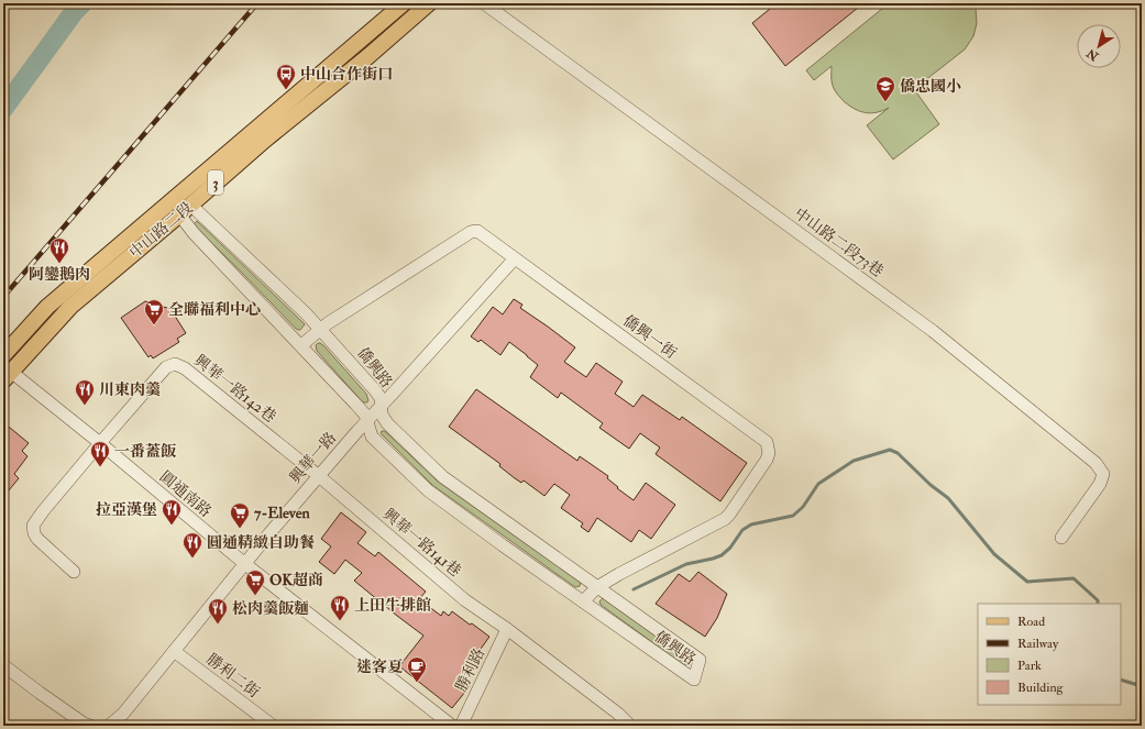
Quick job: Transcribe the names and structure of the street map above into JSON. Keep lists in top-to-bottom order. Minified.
{"streets":{"main road":["3","中山路二段"],"street":["中山路二段73巷","僑興一街","僑興路","興華一路142巷","興華一路","圓通南路","興華一路141巷","勝利路","勝利二街"]},"crossings":[["中山路二段","僑興路"],["中山路二段","圓通南路"],["僑興一街","僑興路"],["僑興一街","興華一路"],["僑興路","興華一路"],["興華一路142巷","興華一路"],["興華一路142巷","圓通南路"],["興華一路142巷","興華一路141巷"],["興華一路","圓通南路"],["興華一路","興華一路141巷"],["興華一路","勝利二街"],["興華一路141巷","勝利路"]],"places":{"bus stop":["中山合作街口"],"school or university":["僑忠國小"],"restaurant":["阿鑾鵝肉","川東肉羹","一番蓋飯","拉亞漢堡","圓通精緻自助餐","上田牛排館","松肉羹飯麵"],"supermarket":["全聯福利中心","7-Eleven","OK超商"],"cafe":["迷客夏"]},"legend":["Road","Railway","Park","Building"],"north":"bottom left"}
